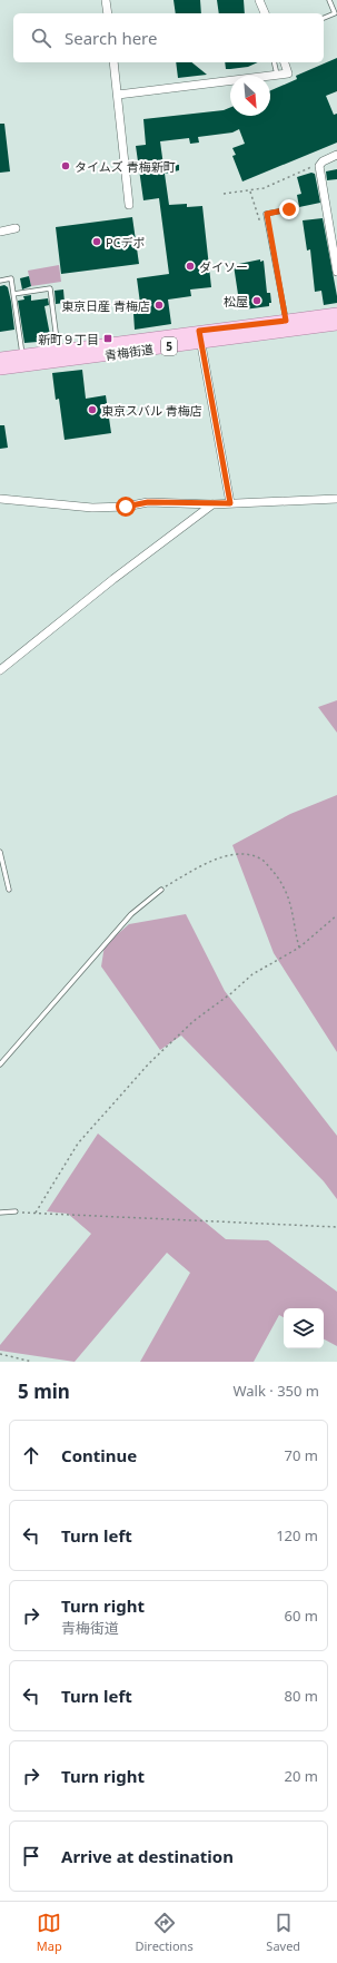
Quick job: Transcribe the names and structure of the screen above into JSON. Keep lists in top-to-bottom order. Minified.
{"streets":{"main road":["5","青梅街道"]},"places":{"other":["タイムズ 青梅新町","PCデポ","ダイソー","松屋","東京日産 青梅店","東京スバル 青梅店"],"transit":["新町９丁目"]},"north":"bottom right","page":{"search":"Search here","heading":["5 min","Walk · 350 m"],"list":[["Continue","70 m"],["Turn left","120 m"],["Turn right","青梅街道","60 m"],["Turn left","80 m"],["Turn right","20 m"],"Arrive at destination"],"nav":["Map","Directions","Saved"]}}
